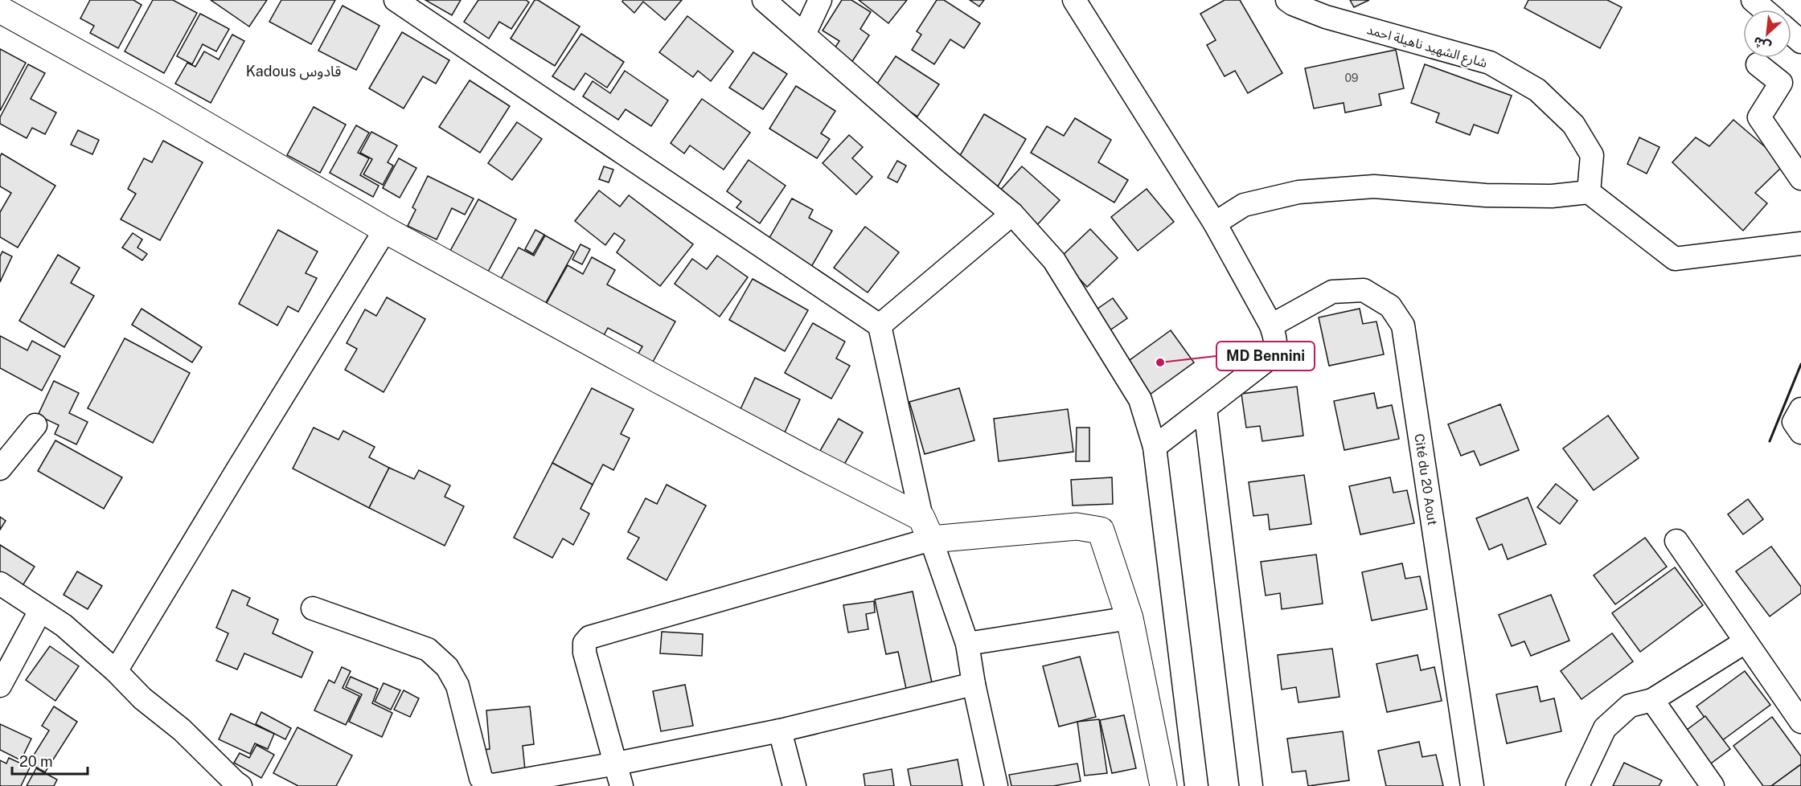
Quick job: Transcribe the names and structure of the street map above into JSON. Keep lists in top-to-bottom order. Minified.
{"streets":{"street":["شارع الشهيد ناهيلة احمد","Cité du 20 Aout"]},"districts":["Kadous قادوس"],"places":["MD Bennini"],"house_numbers":["09"],"scale_bar":"20 m","north":"bottom left"}
